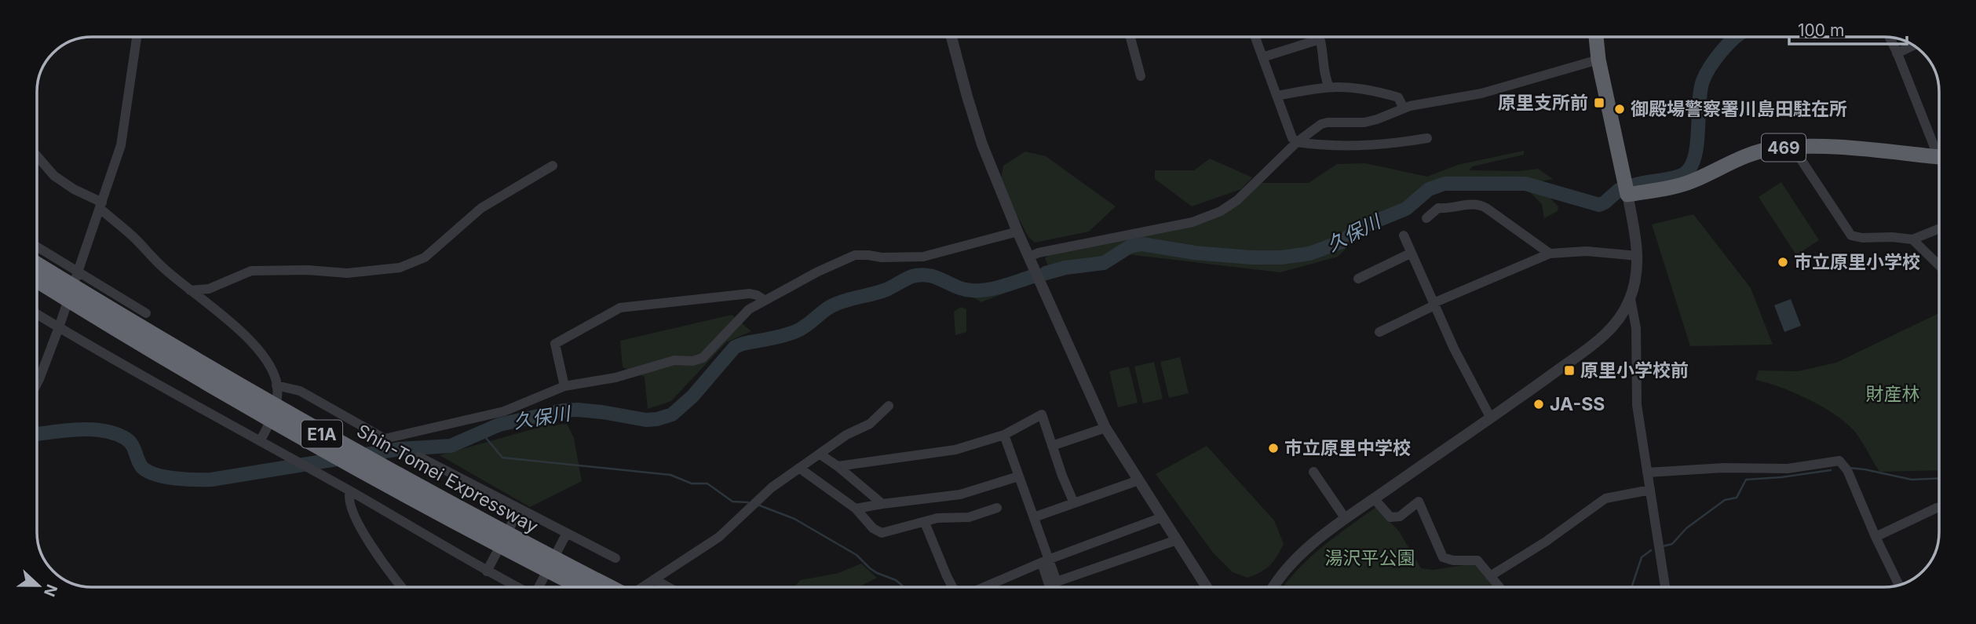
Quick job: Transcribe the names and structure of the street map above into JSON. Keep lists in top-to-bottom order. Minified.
{"streets":{"highway":["469","E1A","Shin-Tomei Expressway"]},"water":["久保川"],"parks":["財産林","湯沢平公園"],"places":{"transit":["原里支所前","原里小学校前"],"other":["御殿場警察署川島田駐在所","市立原里小学校","JA-SS","市立原里中学校"]},"scale_bar":"100 m","north":"right"}
